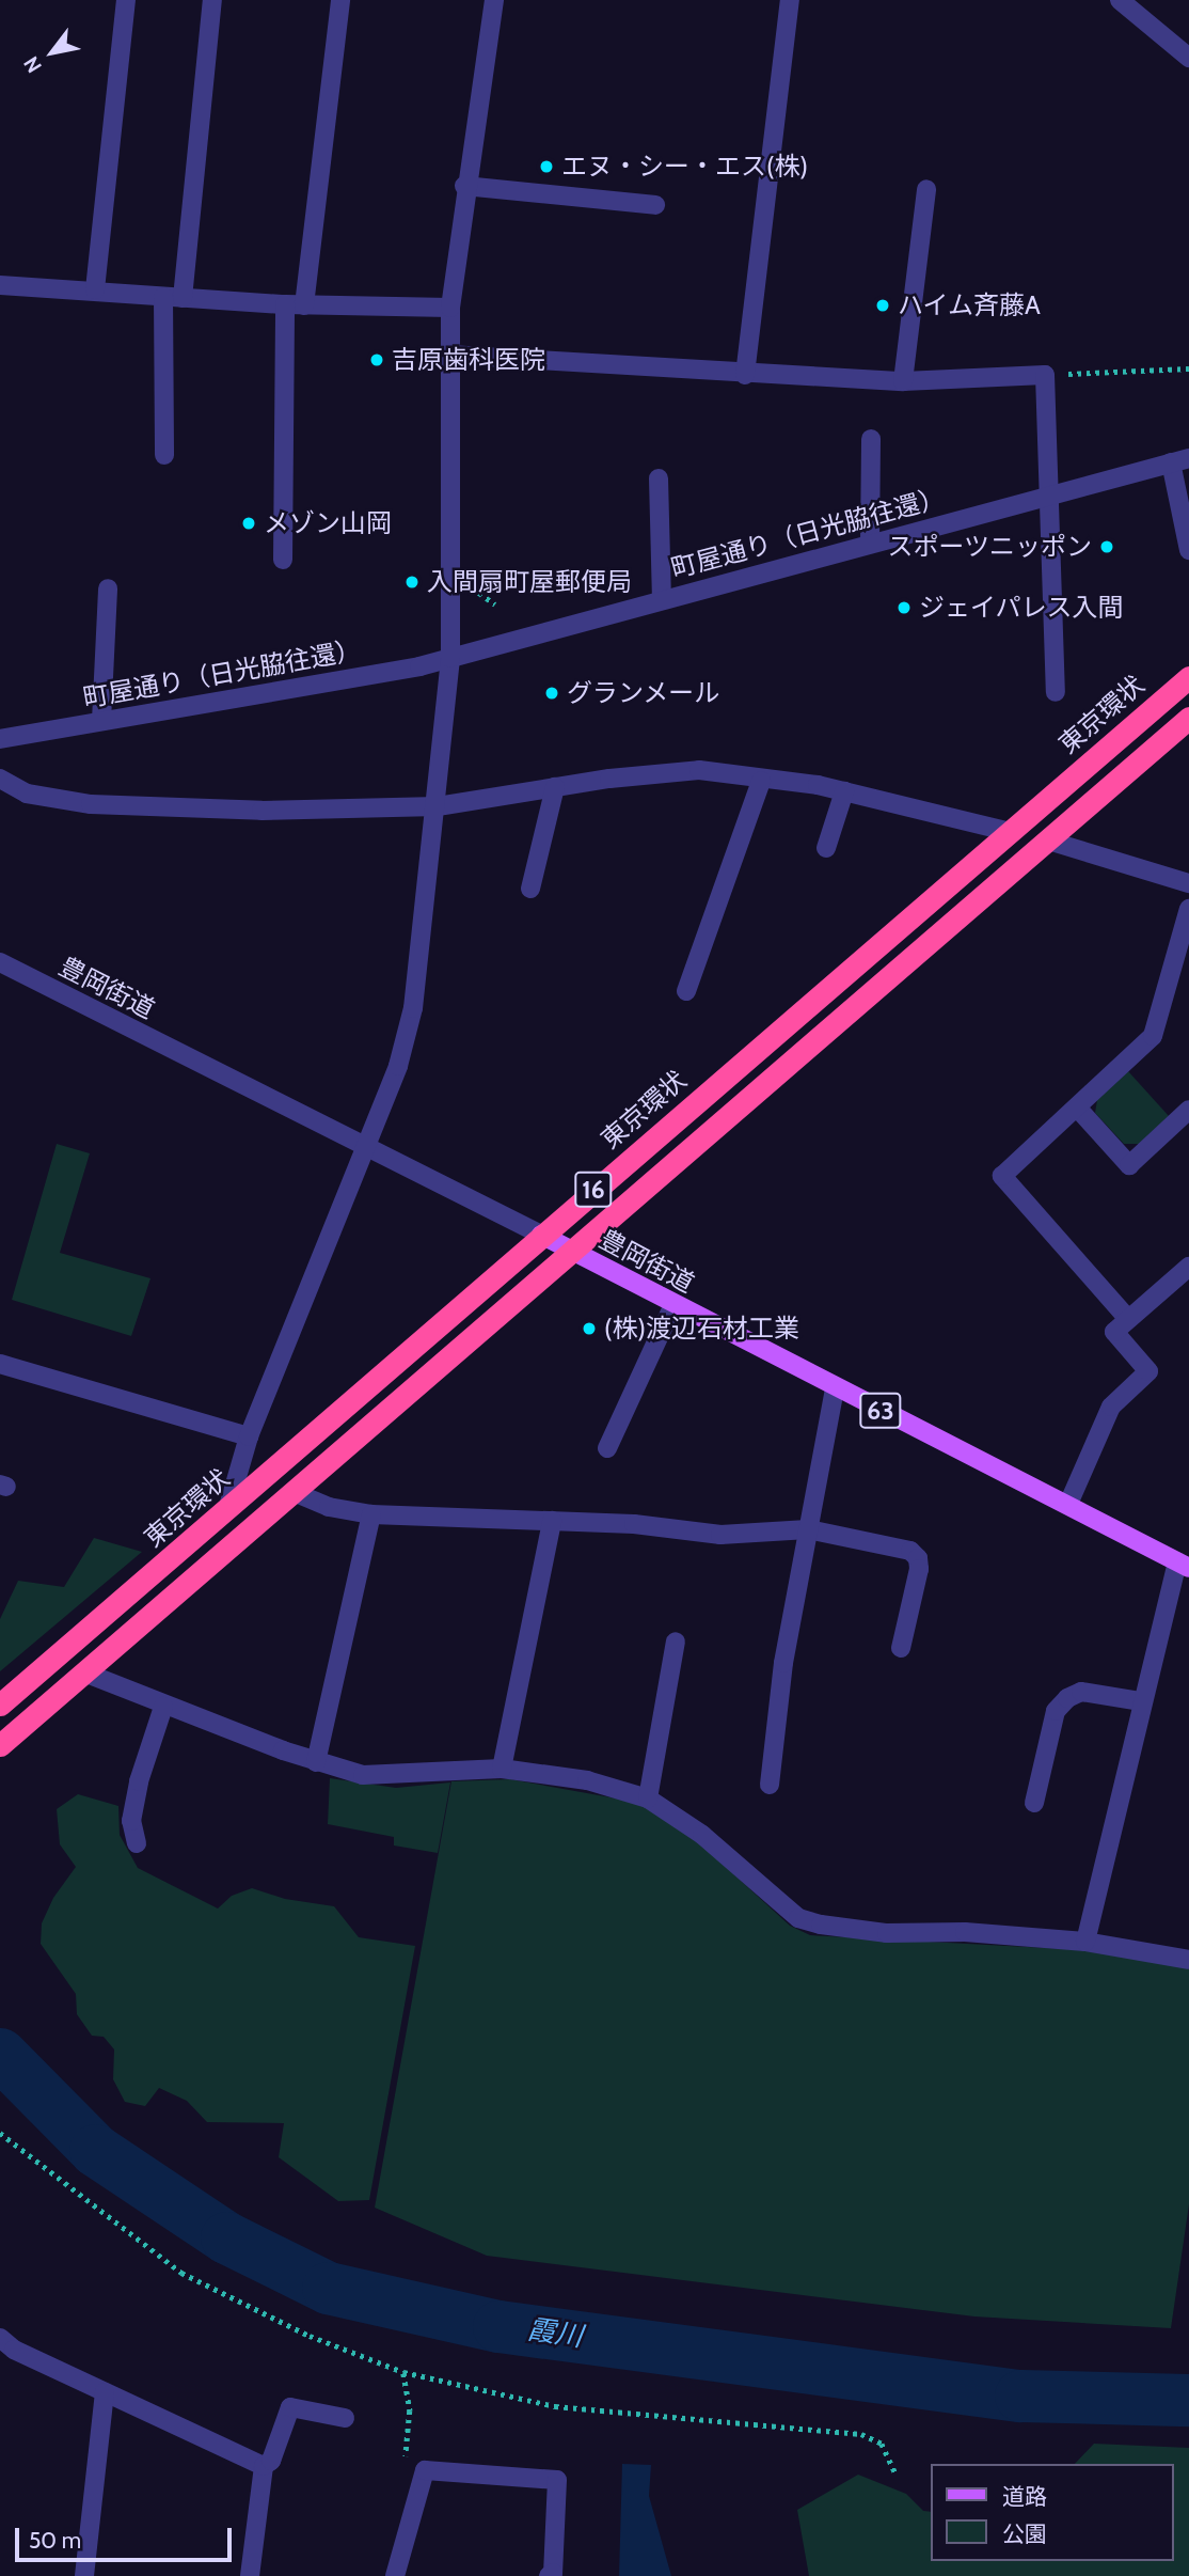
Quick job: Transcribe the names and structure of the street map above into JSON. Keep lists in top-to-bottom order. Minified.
{"streets":{"highway":["東京環状","16"],"main road":["豊岡街道","63"],"street":["町屋通り（日光脇往還）"]},"crossings":[["東京環状","豊岡街道"],["豊岡街道","16"]],"water":["霞川"],"places":["エヌ・シー・エス(株)","ハイム斉藤A","吉原歯科医院","メゾン山岡","スポーツニッポン","入間扇町屋郵便局","ジェイパレス入間","グランメール","(株)渡辺石材工業"],"legend":["道路","公園"],"scale_bar":"50 m","north":"bottom left"}
